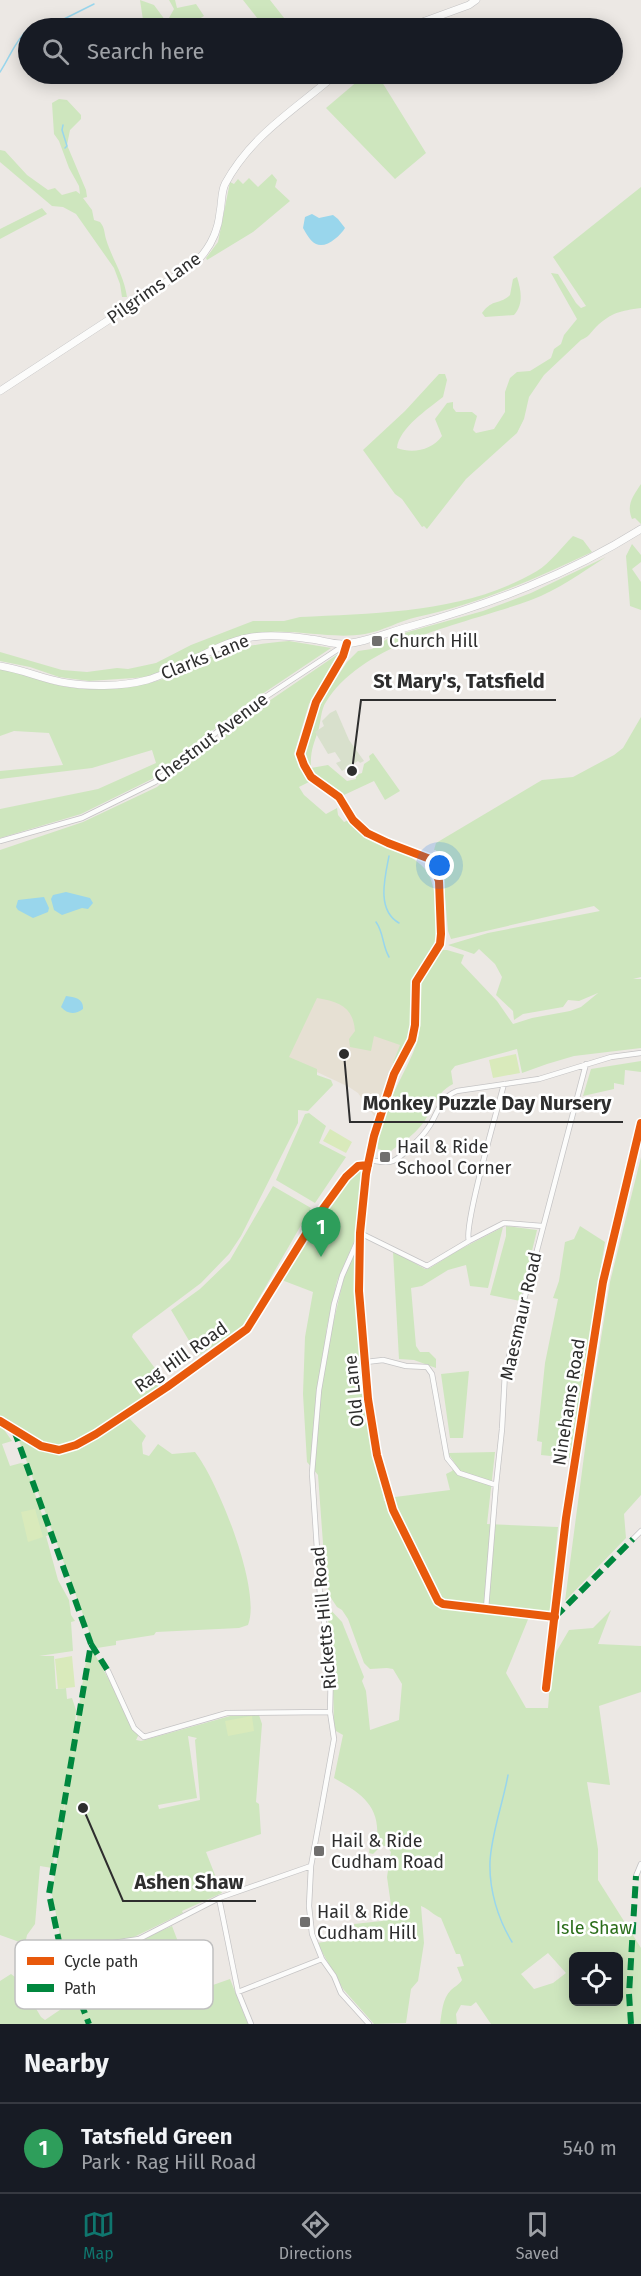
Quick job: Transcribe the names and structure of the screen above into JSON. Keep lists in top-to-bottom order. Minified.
{"streets":{"main road":["Pilgrims Lane","Clarks Lane"],"street":["Chestnut Avenue","Maesmaur Road","Rag Hill Road","Old Lane","Ninehams Road","Ricketts Hill Road"]},"crossings":[["Clarks Lane","Chestnut Avenue"],["Maesmaur Road","Old Lane"],["Rag Hill Road","Old Lane"],["Old Lane","Ricketts Hill Road"]],"parks":["Isle Shaw"],"places":{"transit":["Church Hill","Hail & Ride School Corner","Hail & Ride Cudham Road","Hail & Ride Cudham Hill"],"other":["St Mary's, Tatsfield","Monkey Puzzle Day Nursery","Ashen Shaw"]},"legend":["Cycle path","Path"],"page":{"search":"Search here","pins":"1","heading":"Nearby","list":[{"mark":"1","name":"Tatsfield Green","note":"Park · Rag Hill Road","value":"540 m"}],"nav":["Map","Directions","Saved"]}}
